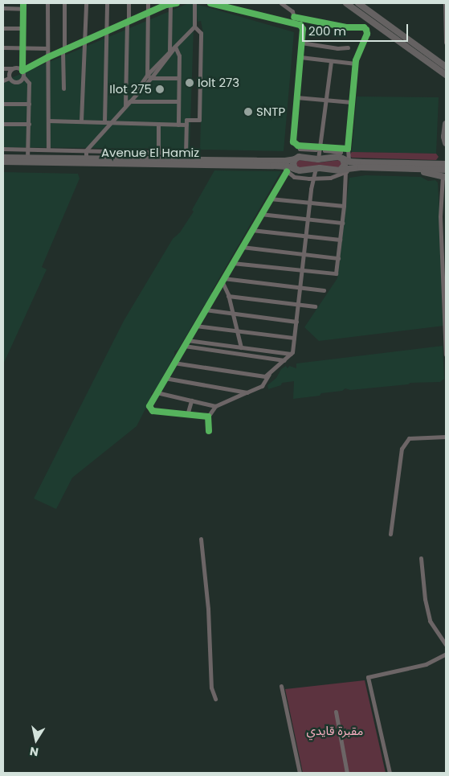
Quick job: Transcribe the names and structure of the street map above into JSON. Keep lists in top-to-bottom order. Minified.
{"streets":{"highway":["Avenue El Hamiz"]},"parks":["مقبرة قايدي"],"places":["Iolt 273","Ilot 275","SNTP"],"scale_bar":"200 m","north":"bottom"}
